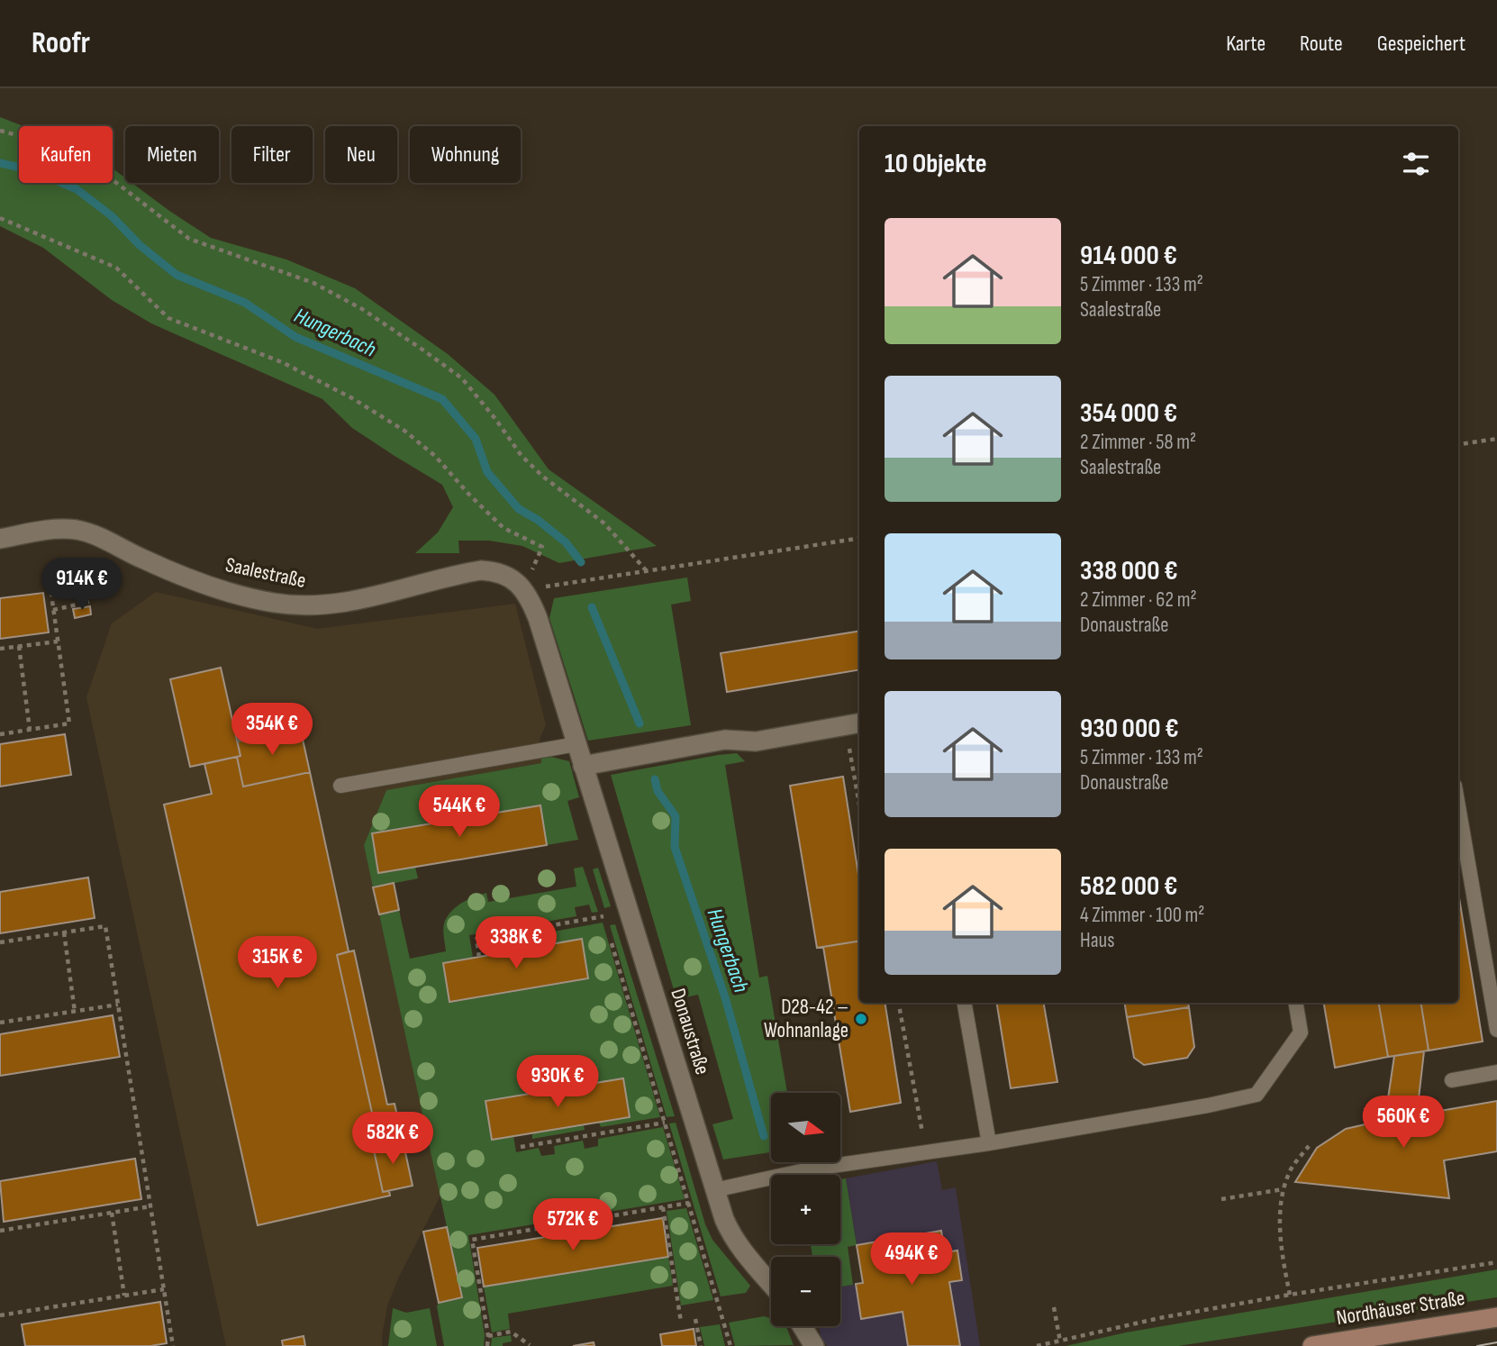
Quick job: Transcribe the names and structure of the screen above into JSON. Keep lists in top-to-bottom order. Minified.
{"streets":{"main road":["Nordhäuser Straße"],"street":["Saalestraße","Donaustraße"]},"crossings":[["Saalestraße","Donaustraße"]],"water":["Hungerbach"],"places":["D28-42 – Wohnanlage"],"north":"right","page":{"header":"Roofr","nav":["Karte","Route","Gespeichert"],"chip":["Kaufen","Mieten","Filter","Neu","Wohnung"],"heading":"10 Objekte","list":[{"name":"914 000 €","note":"5 Zimmer · 133 m² · Saalestraße"},{"name":"354 000 €","note":"2 Zimmer · 58 m² · Saalestraße"},{"name":"338 000 €","note":"2 Zimmer · 62 m² · Donaustraße"},{"name":"930 000 €","note":"5 Zimmer · 133 m² · Donaustraße"},{"name":"582 000 €","note":"4 Zimmer · 100 m² · Haus"}],"price":["914K €","354K €","544K €","338K €","315K €","930K €","560K €","582K €","572K €","494K €"],"map_buttons":["+","−"]}}
